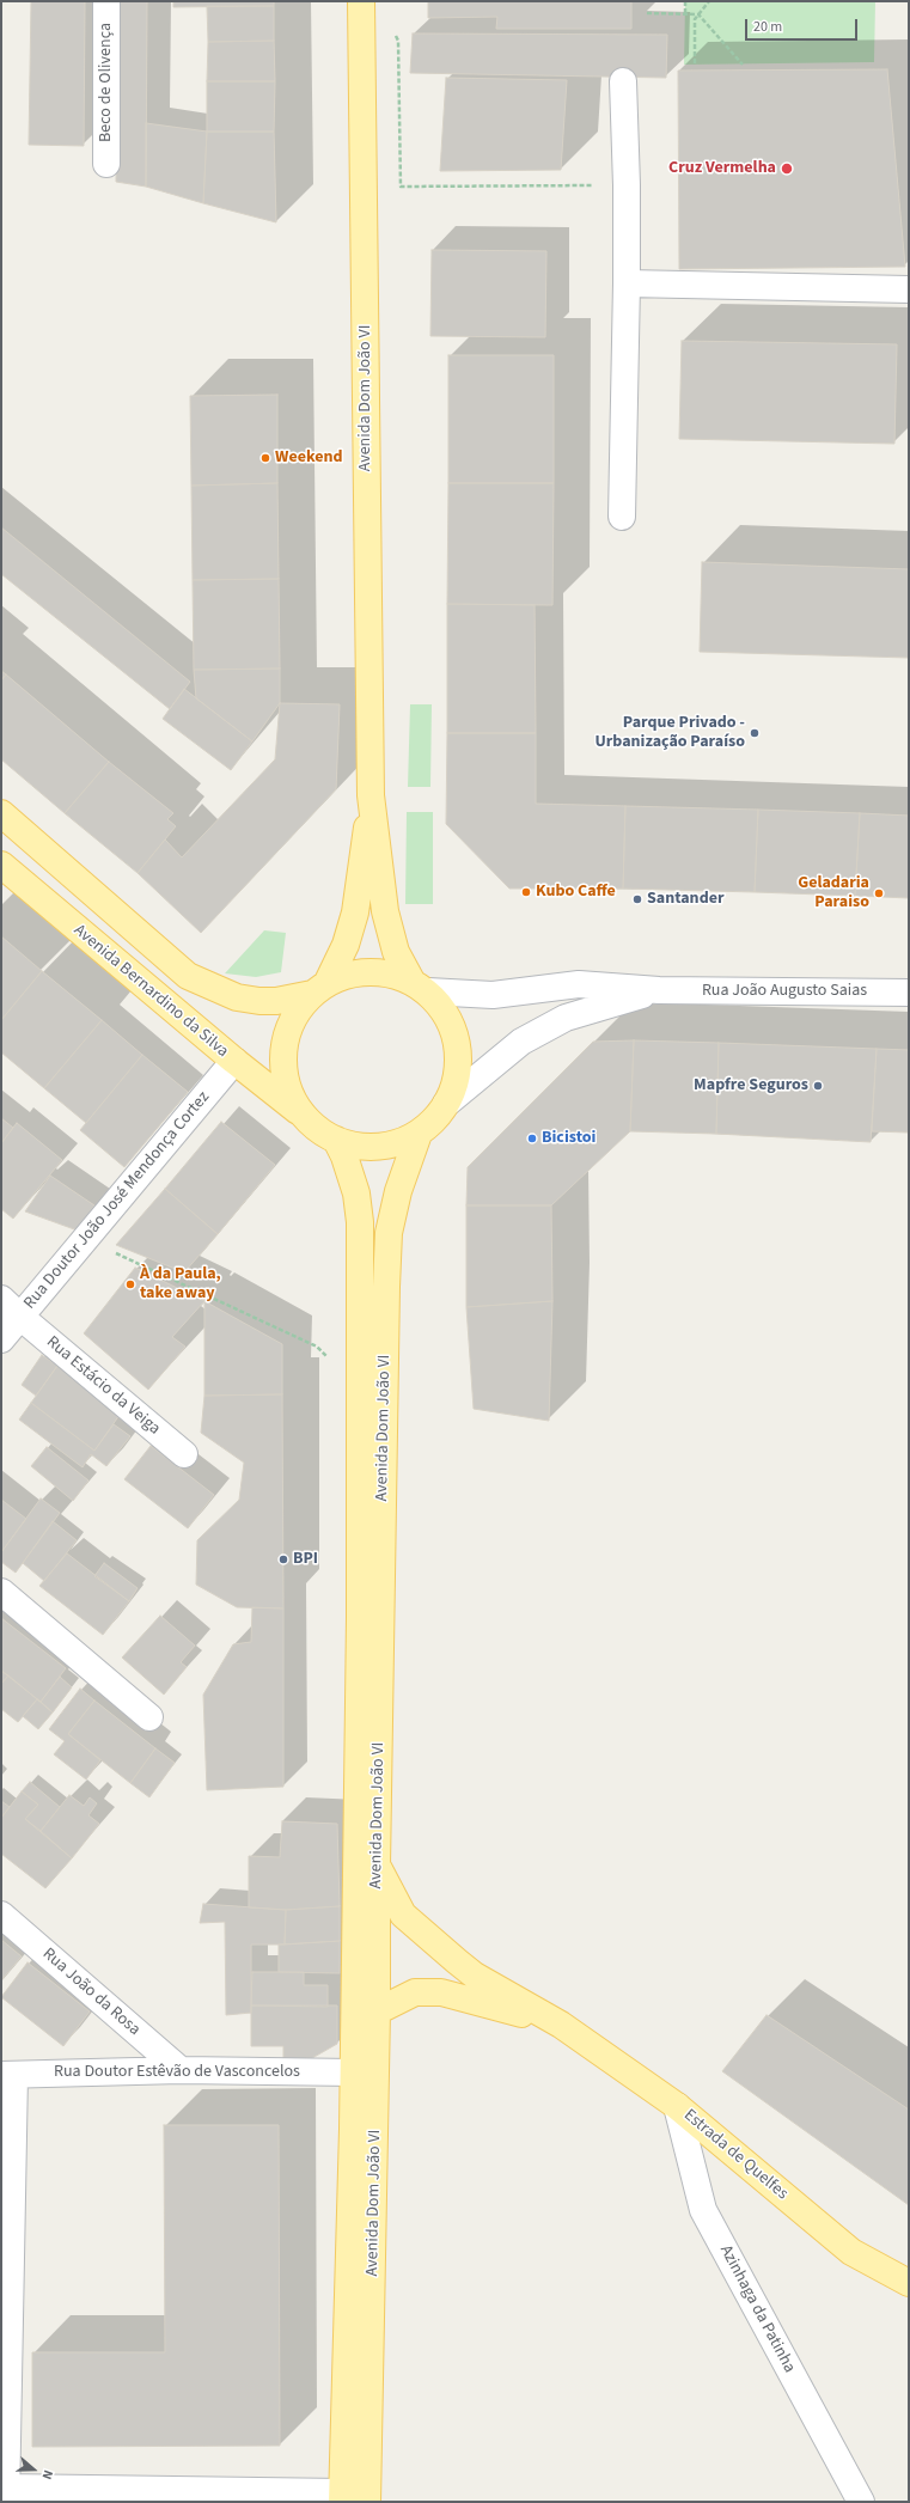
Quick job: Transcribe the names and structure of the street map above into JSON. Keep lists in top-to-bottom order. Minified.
{"streets":{"main road":["Avenida Dom João VI","Avenida Bernardino da Silva","Estrada de Quelfes"],"street":["Beco de Olivença","Rua João Augusto Saias","Rua Doutor João José Mendonça Cortez","Rua Estácio da Veiga","Rua João da Rosa","Rua Doutor Estêvão de Vasconcelos","Azinhaga da Patinha"]},"crossings":[["Avenida Dom João VI","Avenida Bernardino da Silva"],["Avenida Dom João VI","Rua Doutor Estêvão de Vasconcelos"],["Avenida Dom João VI","Estrada de Quelfes"],["Avenida Bernardino da Silva","Rua Doutor João José Mendonça Cortez"],["Rua Doutor João José Mendonça Cortez","Rua Estácio da Veiga"],["Rua João da Rosa","Rua Doutor Estêvão de Vasconcelos"],["Estrada de Quelfes","Azinhaga da Patinha"]],"places":["Cruz Vermelha","Weekend","Parque Privado - Urbanização Paraíso","Kubo Caffe","Geladaria Paraiso","Santander","Mapfre Seguros","Bicistoi","À da Paula, take away","BPI"],"scale_bar":"20 m","north":"right"}
